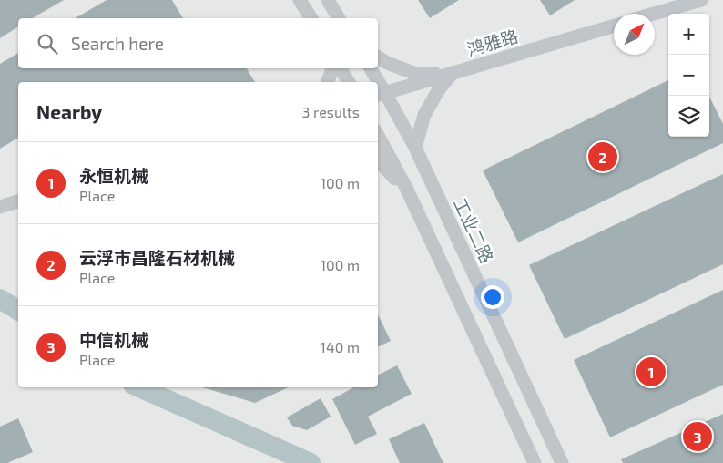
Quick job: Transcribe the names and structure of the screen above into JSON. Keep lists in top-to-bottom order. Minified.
{"streets":{"street":["鸿雅路","工业二路"]},"crossings":[["鸿雅路","工业二路"]],"north":"top right","page":{"map_buttons":["+","−"],"search":"Search here","heading":["Nearby","3 results"],"pins":["2","1","3"],"list":[{"mark":"1","name":"永恒机械","note":"Place","value":"100 m"},{"mark":"2","name":"云浮市昌隆石材机械","note":"Place","value":"100 m"},{"mark":"3","name":"中信机械","note":"Place","value":"140 m"}]}}
